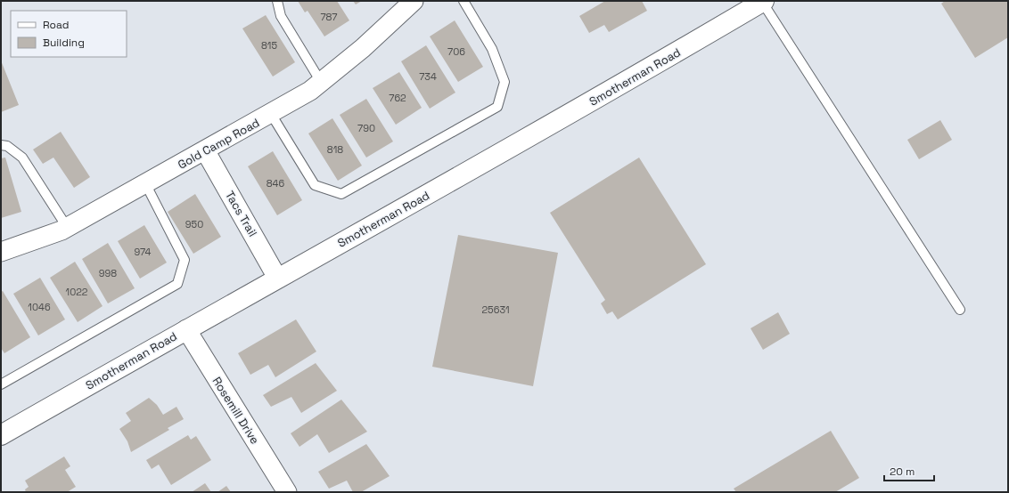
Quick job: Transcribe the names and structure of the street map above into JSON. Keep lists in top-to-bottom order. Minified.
{"streets":{"street":["Smotherman Road","Gold Camp Road","Tacs Trail","Rosemill Drive"]},"crossings":[["Smotherman Road","Tacs Trail"],["Smotherman Road","Rosemill Drive"],["Gold Camp Road","Tacs Trail"]],"house_numbers":["787","815","706","734","762","790","818","846","950","974","998","1022","1046","25631"],"legend":["Road","Building"],"scale_bar":"20 m"}
